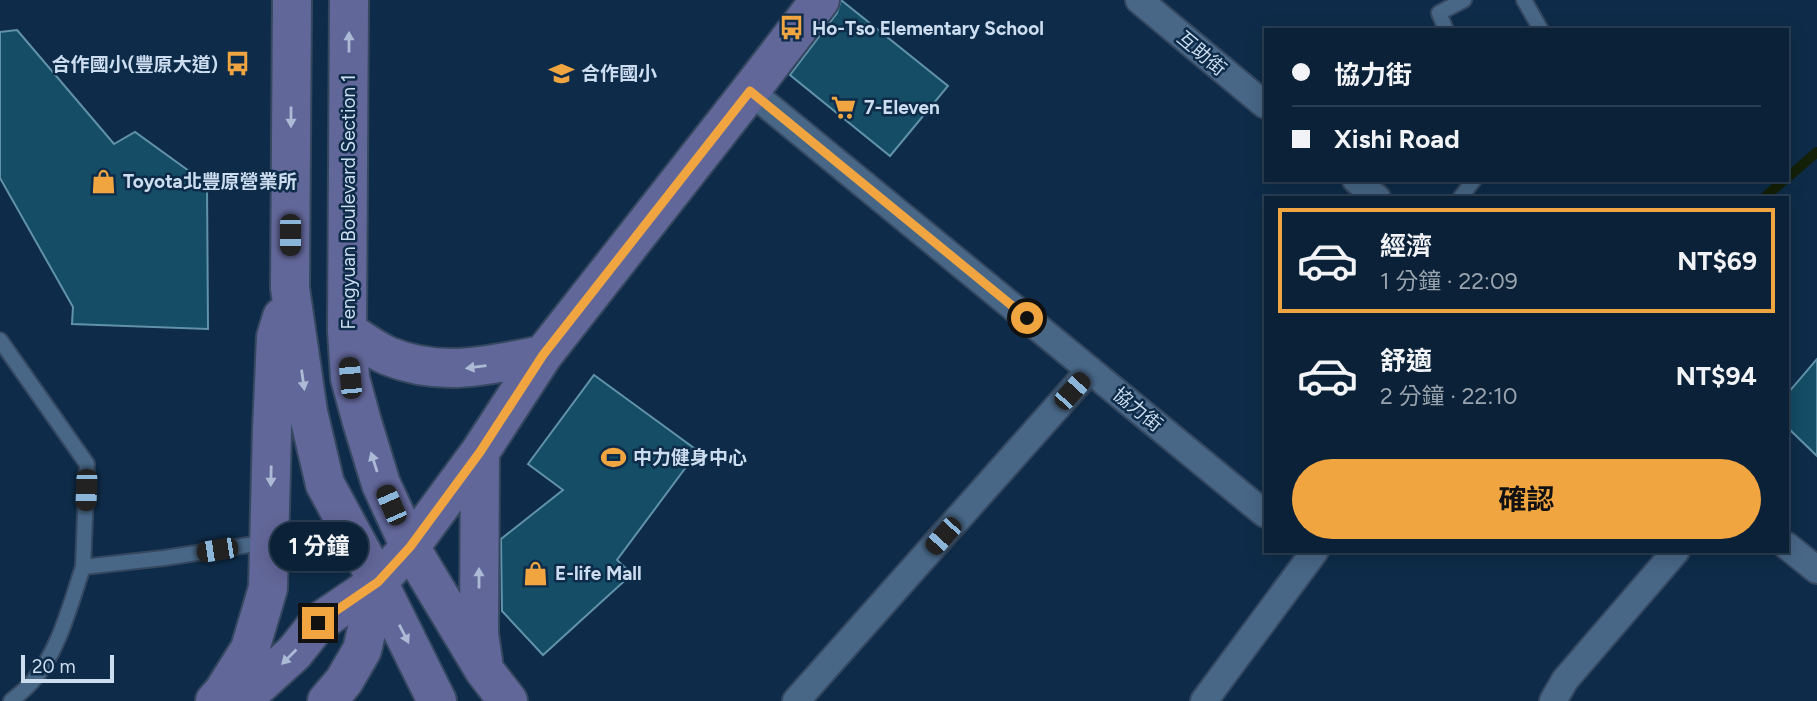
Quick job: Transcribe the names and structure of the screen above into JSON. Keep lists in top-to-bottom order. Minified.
{"streets":{"street":["互助街","Fengyuan Boulevard Section 1","協力街"]},"places":{"bus stop":["Ho-Tso Elementary School","合作國小(豐原大道)"],"school or university":["合作國小"],"supermarket":["7-Eleven"],"shop":["Toyota北豐原營業所","E-life Mall"],"sports":["中力健身中心"]},"scale_bar":"20 m","page":{"banner":["協力街","Xishi Road"],"list":[{"name":"經濟","note":"1 分鐘 · 22:09","value":"NT$69"},{"name":"舒適","note":"2 分鐘 · 22:10","value":"NT$94"}],"buttons":"確認","bubble":"1 分鐘","scale":"20 m"}}
